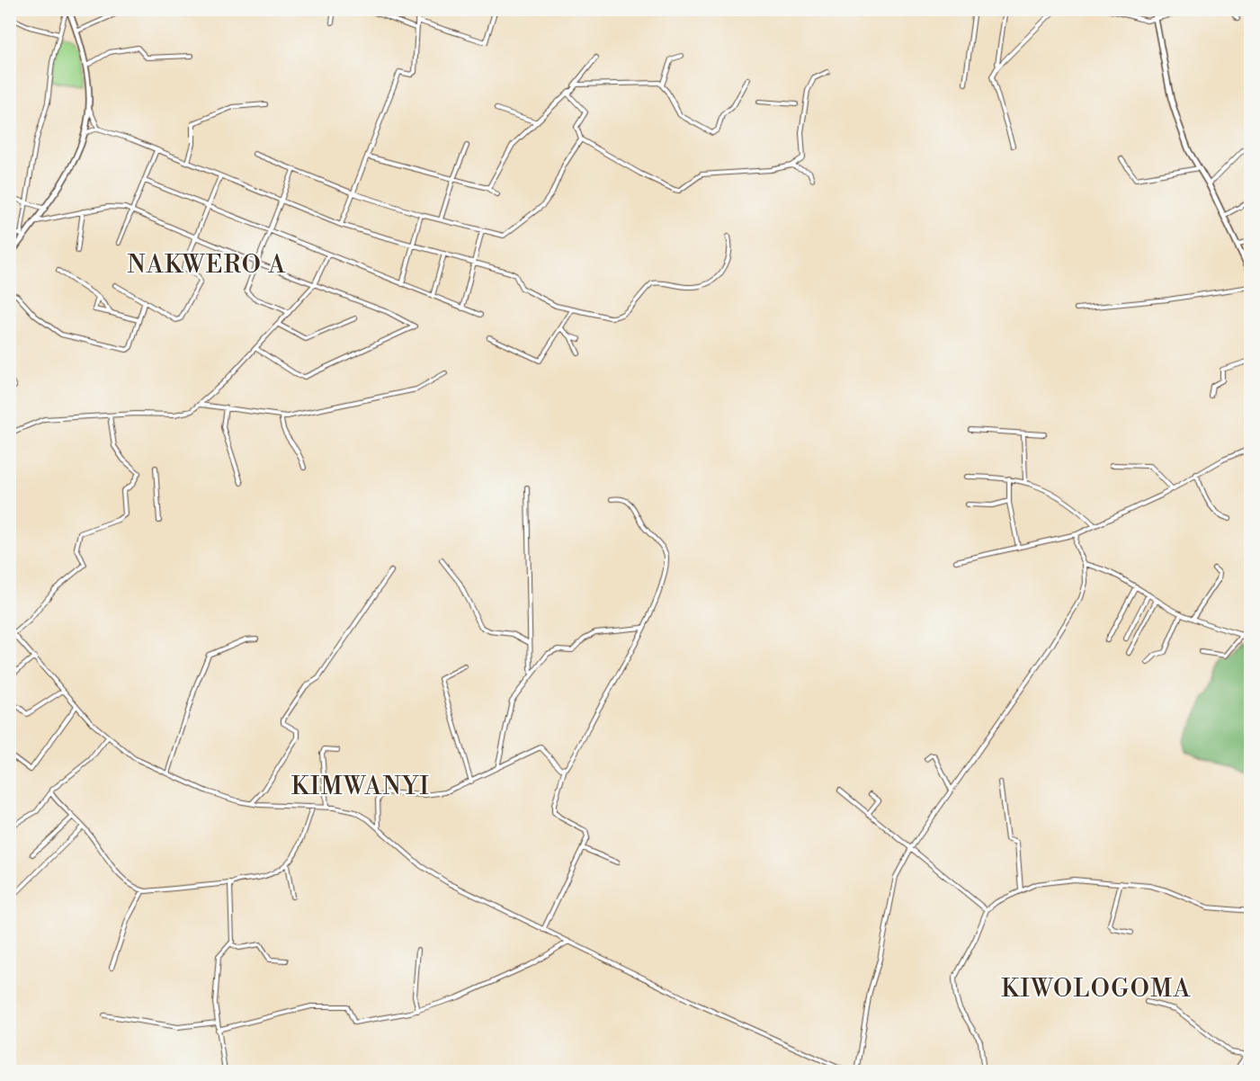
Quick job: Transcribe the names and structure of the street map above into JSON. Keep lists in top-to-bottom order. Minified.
{"districts":["NAKWERO A","KIMWANYI","KIWOLOGOMA"]}
